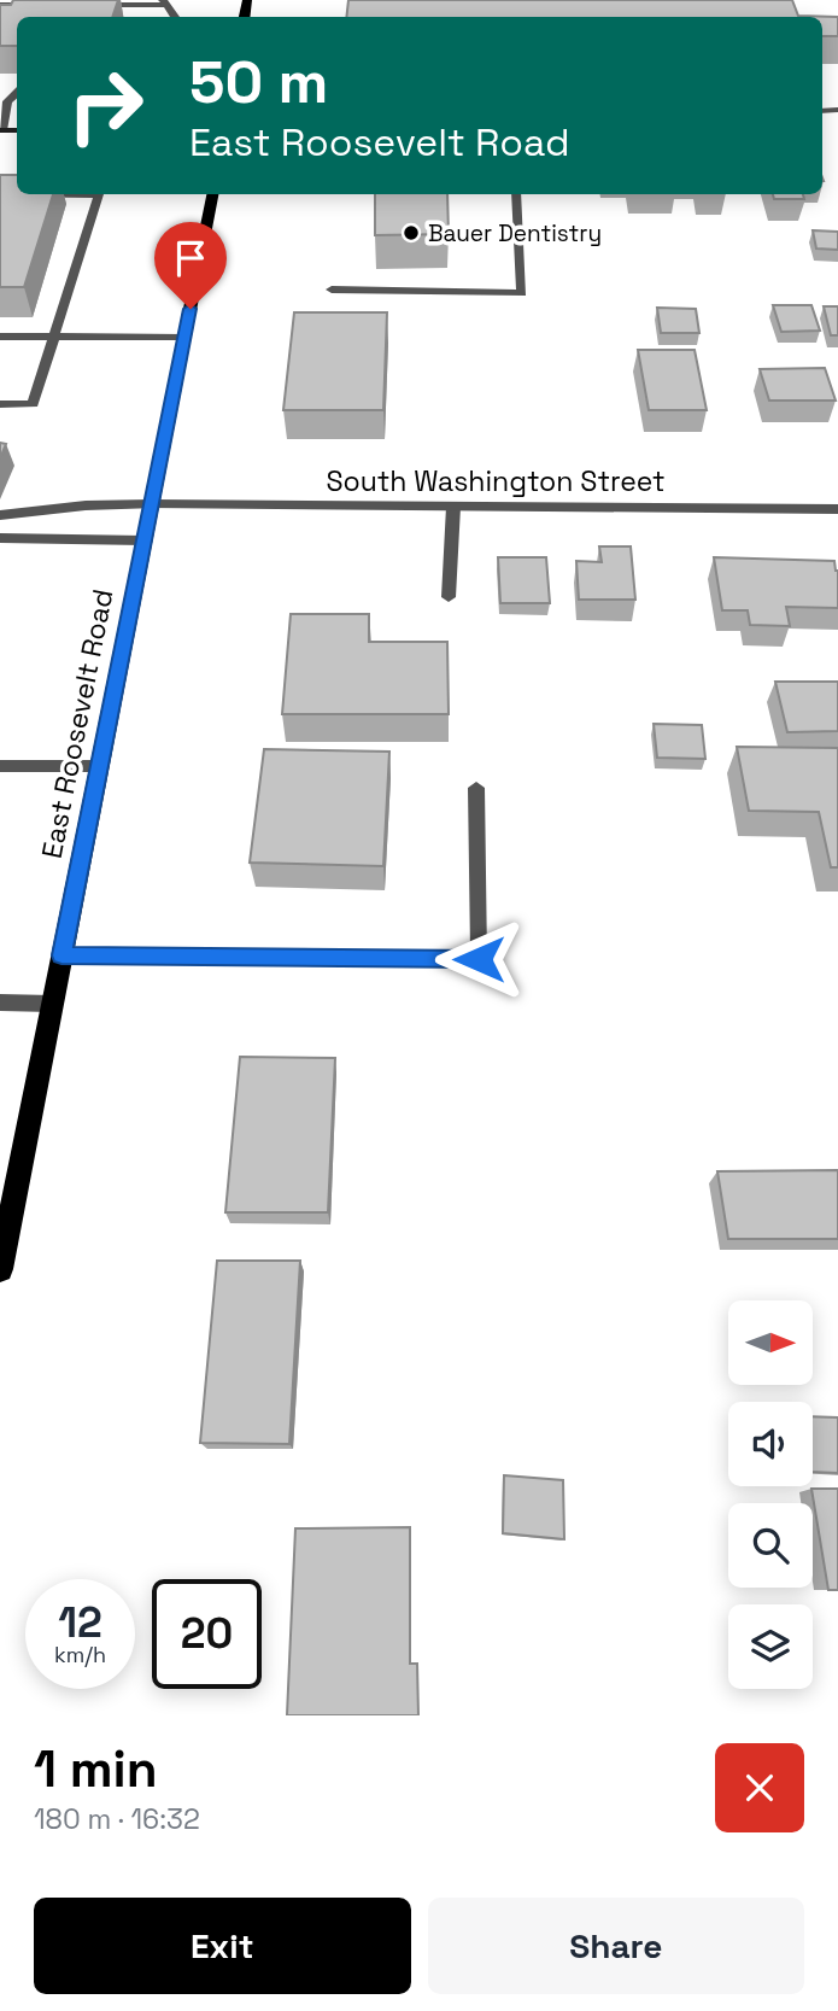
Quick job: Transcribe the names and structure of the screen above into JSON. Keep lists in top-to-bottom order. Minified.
{"streets":{"main road":["East Roosevelt Road"],"street":["South Washington Street"]},"crossings":[["South Washington Street","East Roosevelt Road"]],"places":["Bauer Dentistry"],"north":"right","page":{"turn":["50 m","East Roosevelt Road"],"speed":"12 km/h","limit":"20","heading":["1 min","180 m · 16:32"],"buttons":["Exit","Share"]}}
